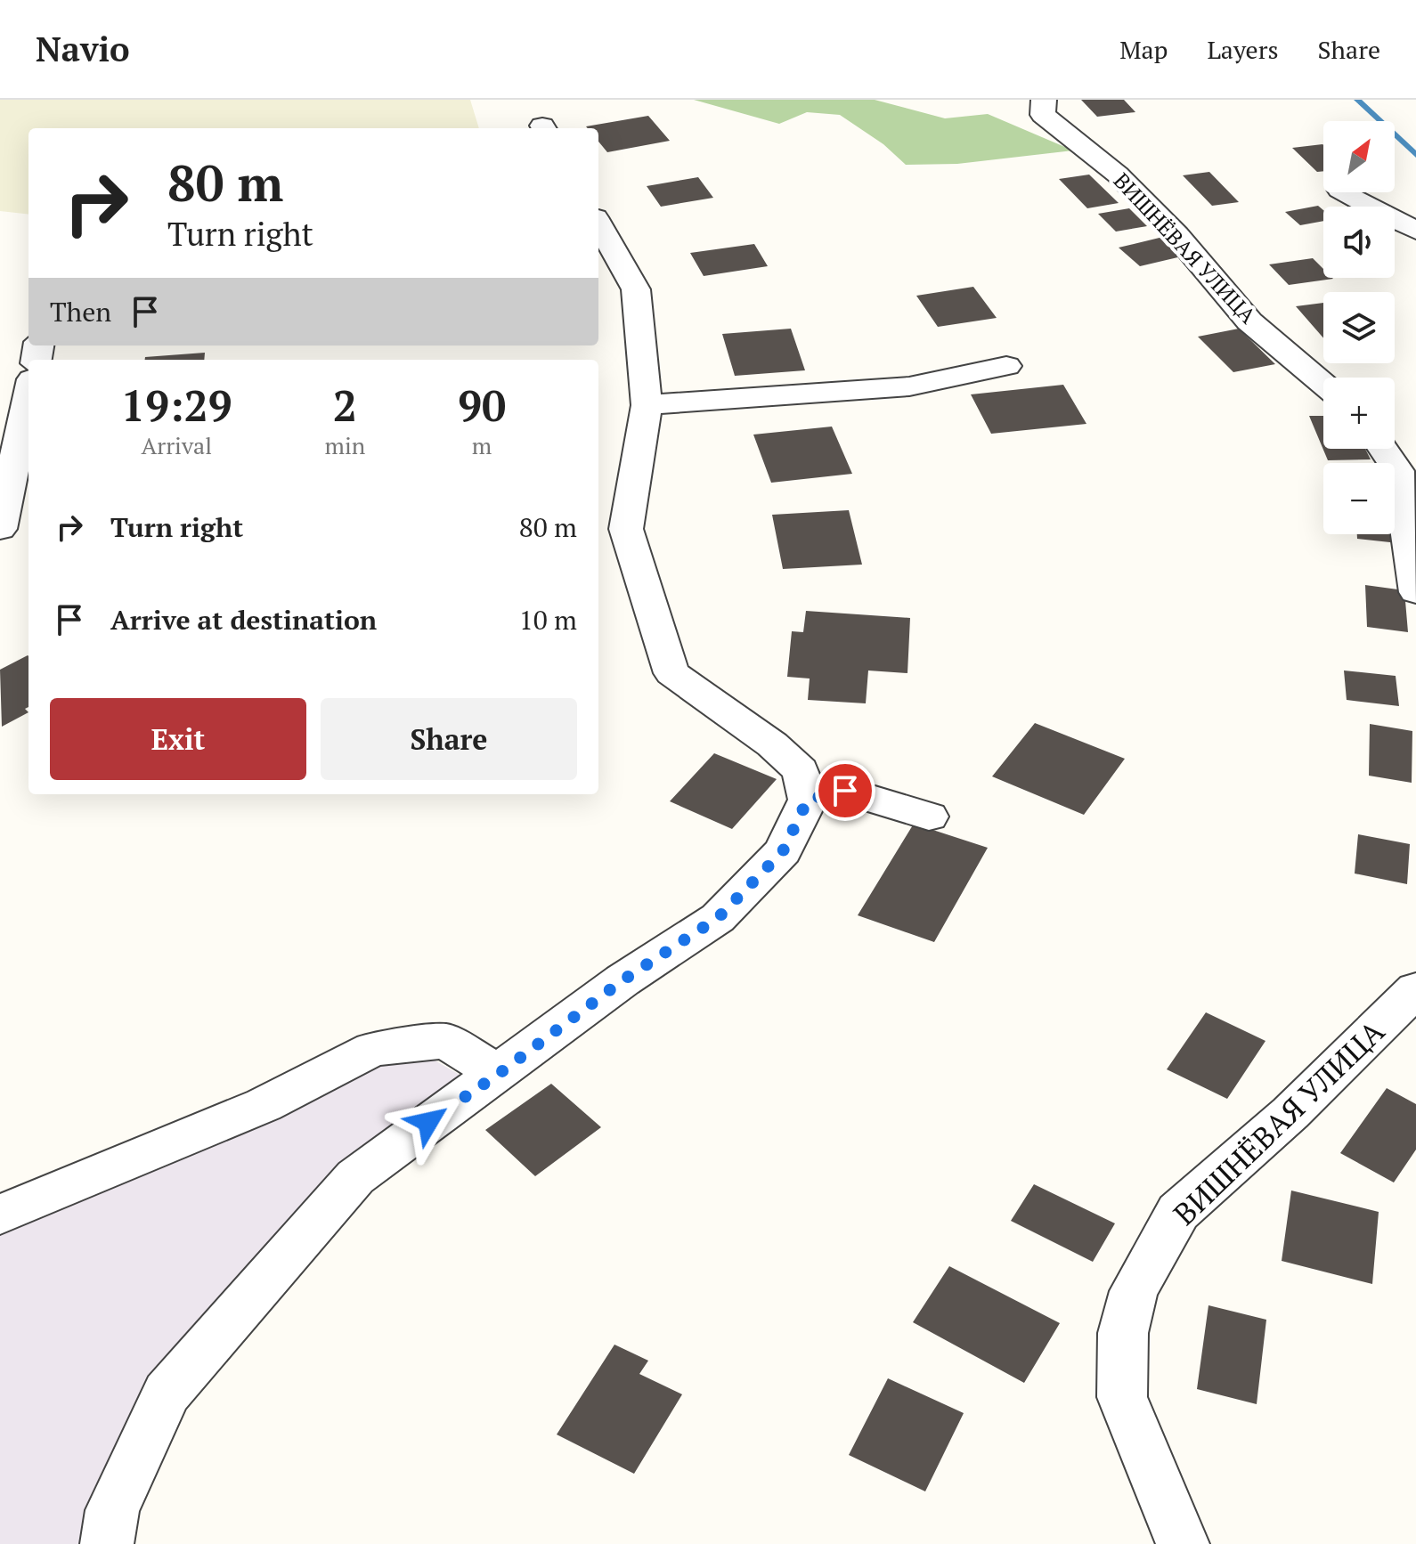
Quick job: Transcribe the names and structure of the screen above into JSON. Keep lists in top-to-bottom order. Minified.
{"streets":{"street":["ВИШНЁВАЯ УЛИЦА"]},"north":"top right","page":{"header":"Navio","nav":["Map","Layers","Share"],"map_buttons":["+","−"],"turn":["80 m","Turn right"],"then":"Then","eta":["19:29","Arrival","2","min","90","m"],"list":[{"name":"Turn right","value":"80 m"},{"name":"Arrive at destination","value":"10 m"}],"buttons":["Exit","Share"]}}
